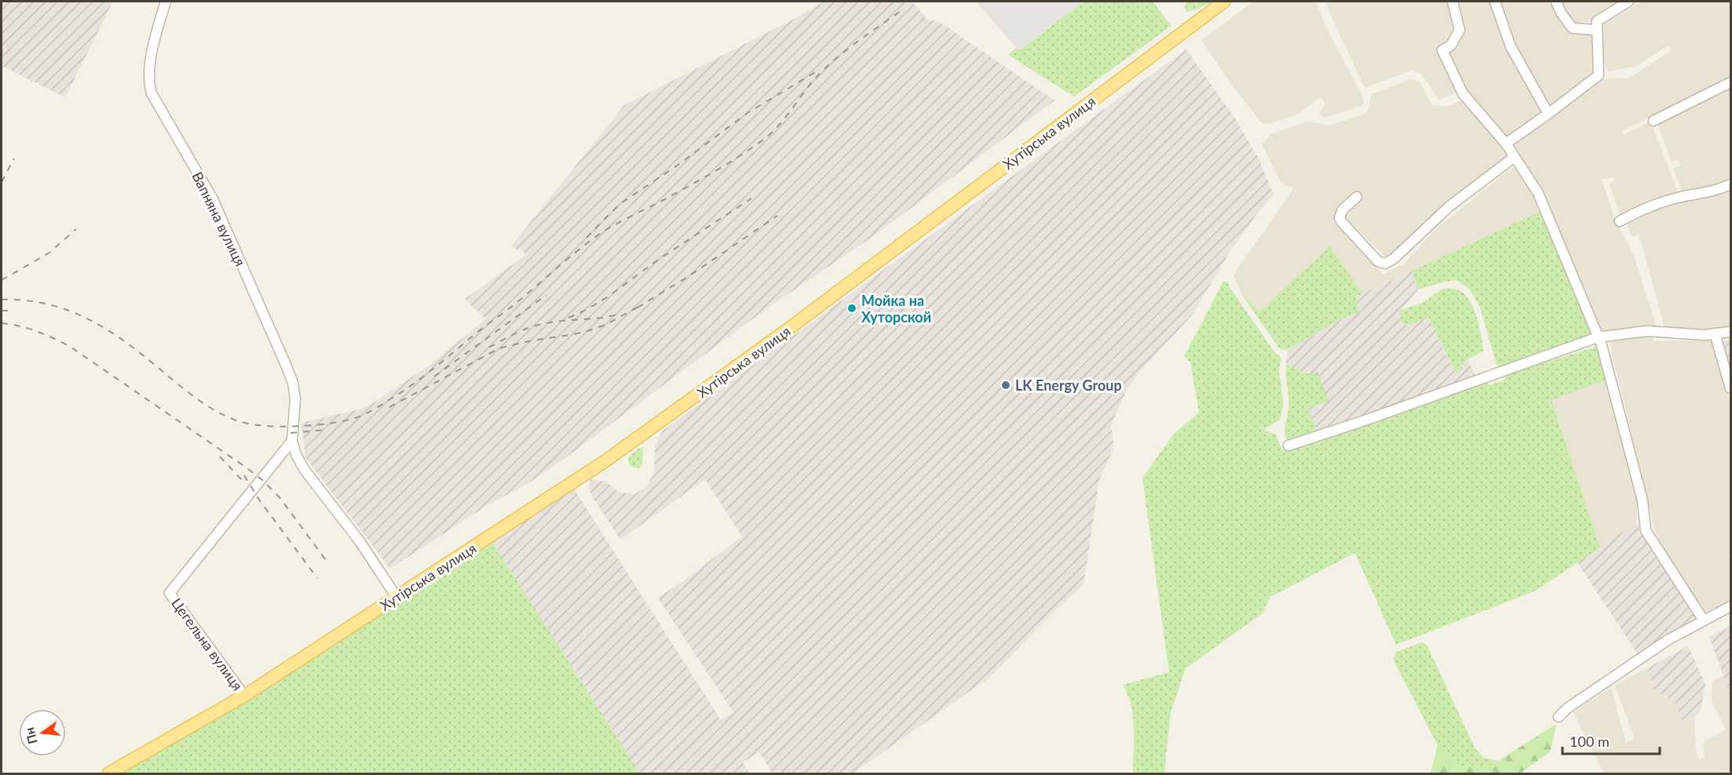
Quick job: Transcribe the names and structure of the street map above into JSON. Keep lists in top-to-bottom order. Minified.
{"streets":{"main road":["Хутірська вулиця"],"street":["Вапняна вулиця","Цегельна вулиця"]},"crossings":[["Хутірська вулиця","Цегельна вулиця"],["Вапняна вулиця","Цегельна вулиця"]],"places":["Мойка на Хуторской","LK Energy Group"],"scale_bar":"100 m","north":"left"}
